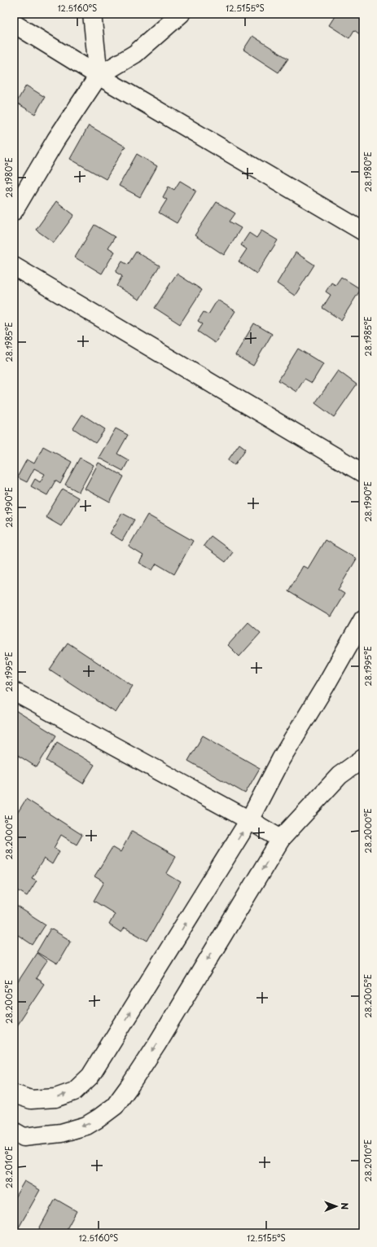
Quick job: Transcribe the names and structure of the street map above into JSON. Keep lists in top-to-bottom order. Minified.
{"north":"right","coordinates":["12.5160°S","12.5155°S","28.1980°E","28.1985°E","28.1990°E","28.1995°E","28.2000°E","28.2005°E","28.2010°E"]}
